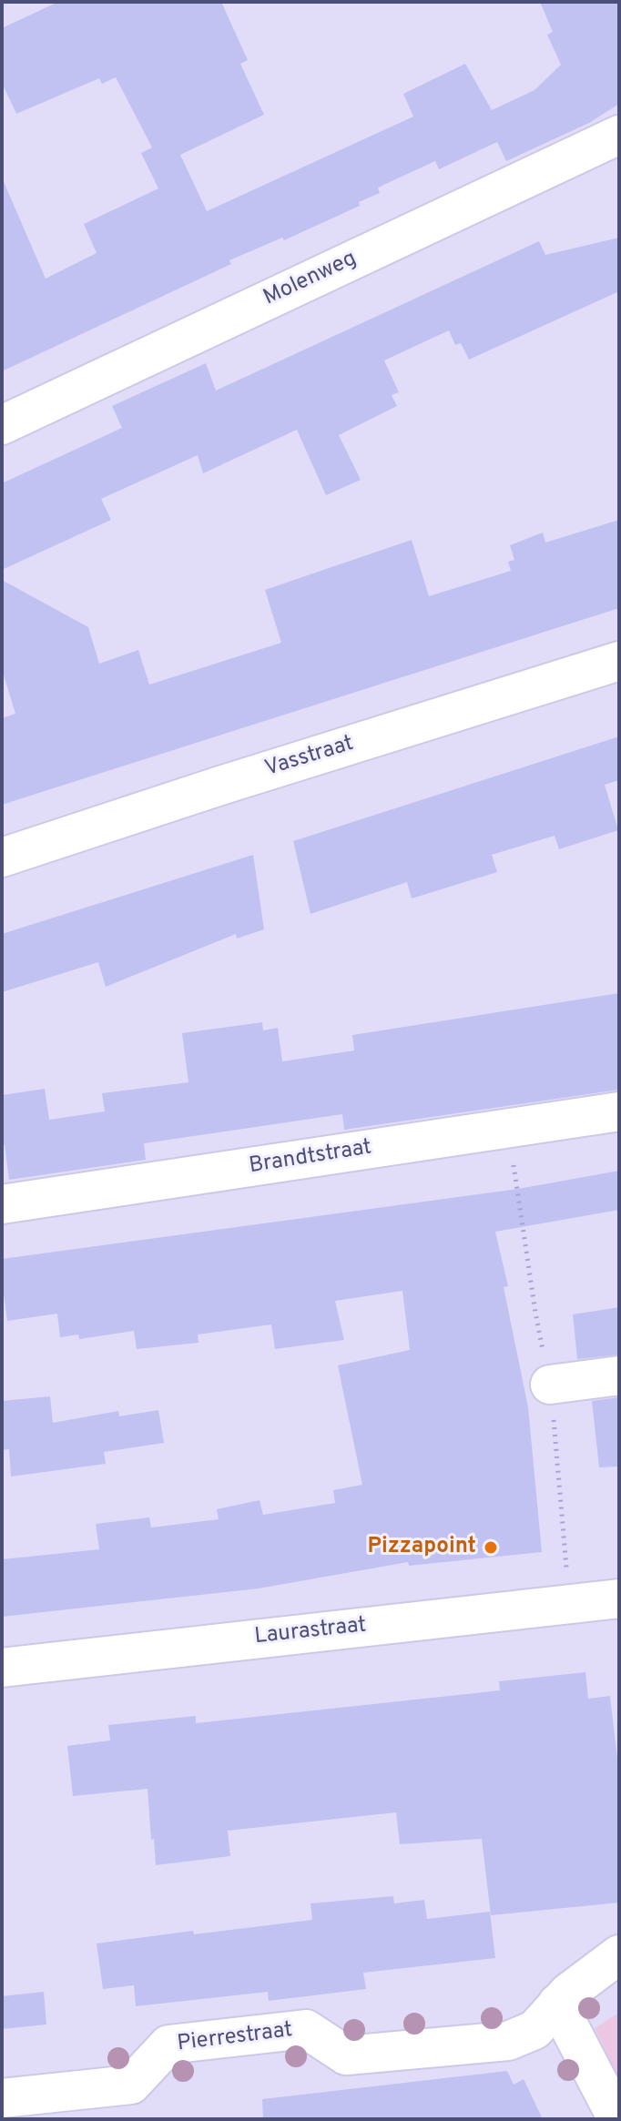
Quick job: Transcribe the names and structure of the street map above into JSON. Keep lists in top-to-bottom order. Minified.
{"streets":{"street":["Molenweg","Vasstraat","Brandtstraat","Laurastraat","Pierrestraat"]},"places":["Pizzapoint"]}
